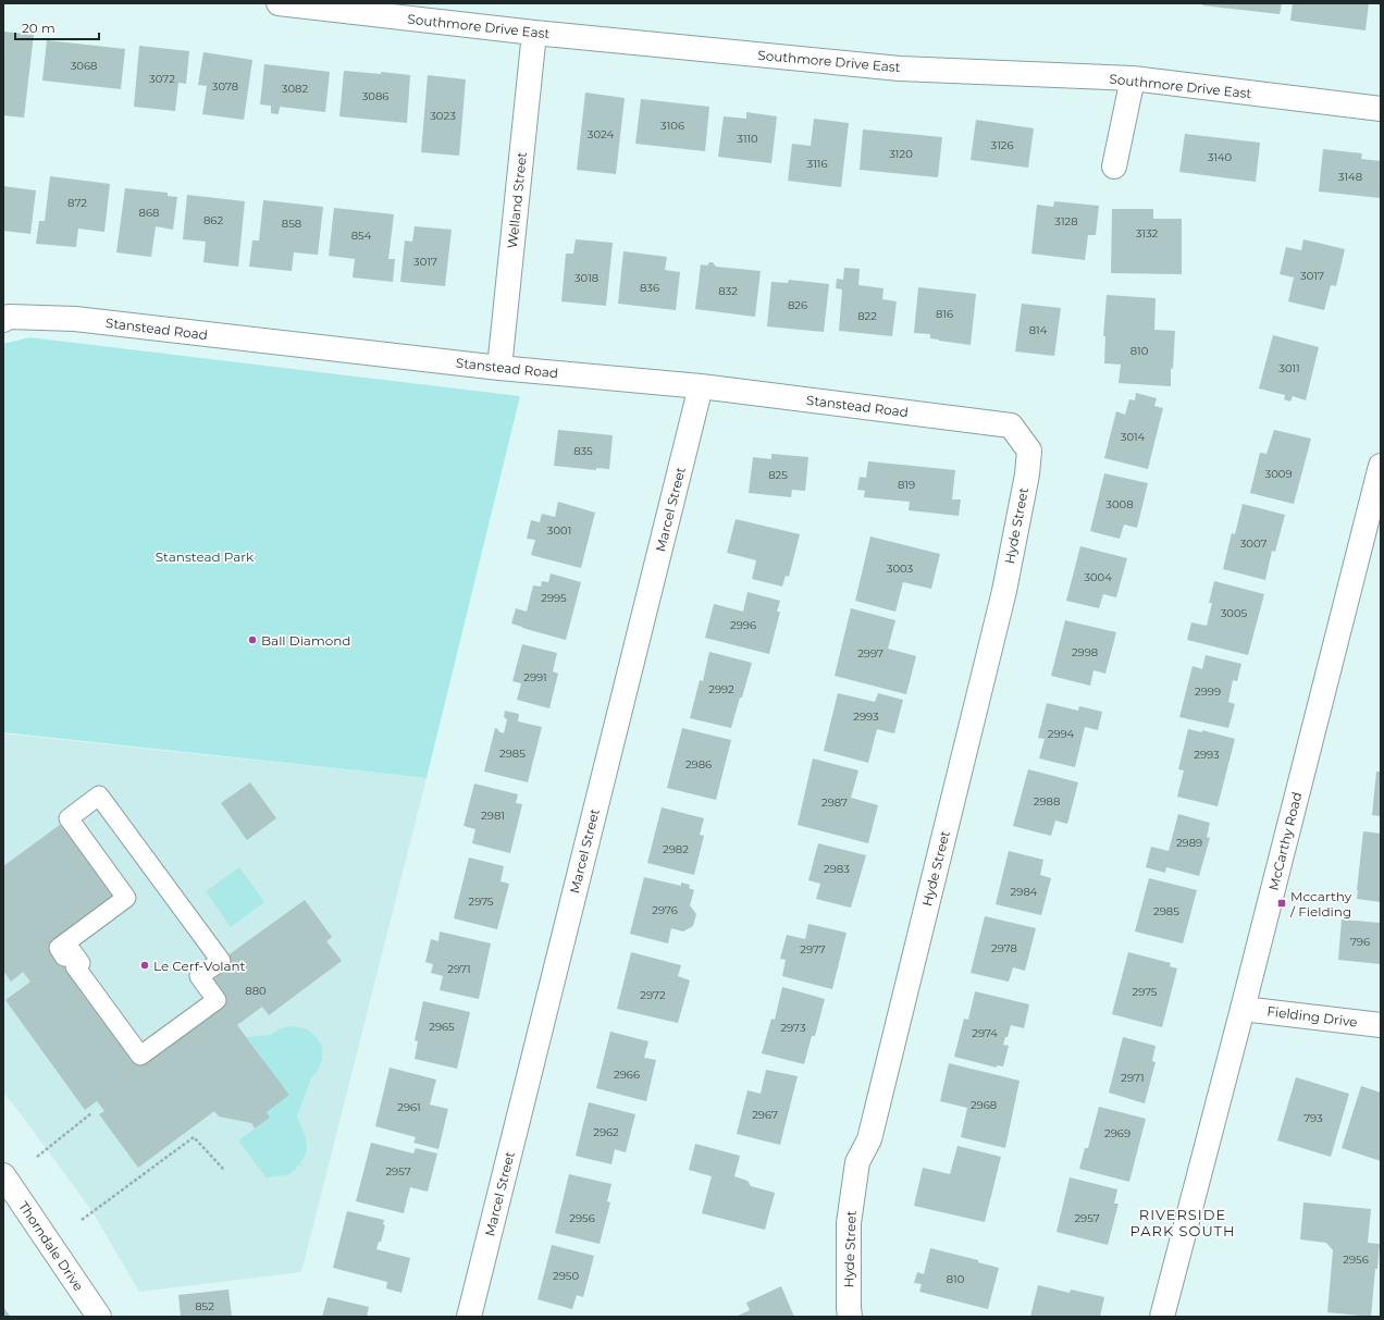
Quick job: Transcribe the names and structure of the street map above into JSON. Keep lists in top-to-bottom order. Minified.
{"streets":{"street":["Southmore Drive East","Welland Street","Stanstead Road","Marcel Street","Hyde Street","McCarthy Road","Fielding Drive","Thorndale Drive"]},"crossings":[["Southmore Drive East","Welland Street"],["Welland Street","Stanstead Road"],["Stanstead Road","Marcel Street"],["Stanstead Road","Hyde Street"],["McCarthy Road","Fielding Drive"]],"districts":["RIVERSIDE PARK SOUTH"],"parks":["Stanstead Park"],"places":{"other":["Ball Diamond","Le Cerf-Volant"],"transit":["Mccarthy / Fielding"]},"house_numbers":["3068","3072","3078","3082","3086","3023","3106","3024","3110","3126","3120","3140","3116","3148","872","868","862","3128","858","3132","854","3017","3017","3018","836","832","826","816","822","814","810","3011","3014","835","3009","825","819","3008","3001","3007","3003","3004","2995","3005","2996","2998","2997","2991","2992","2999","2993","2994","2985","2993","2986","2988","2987","2981","2989","2982","2983","2984","2975","2976","2985","796","2978","2977","2971","880","2975","2972","2965","2973","2974","2966","2971","2968","2961","2967","793","2962","2969","2957","2956","2957","2956","2950","810","852"],"scale_bar":"20 m"}
